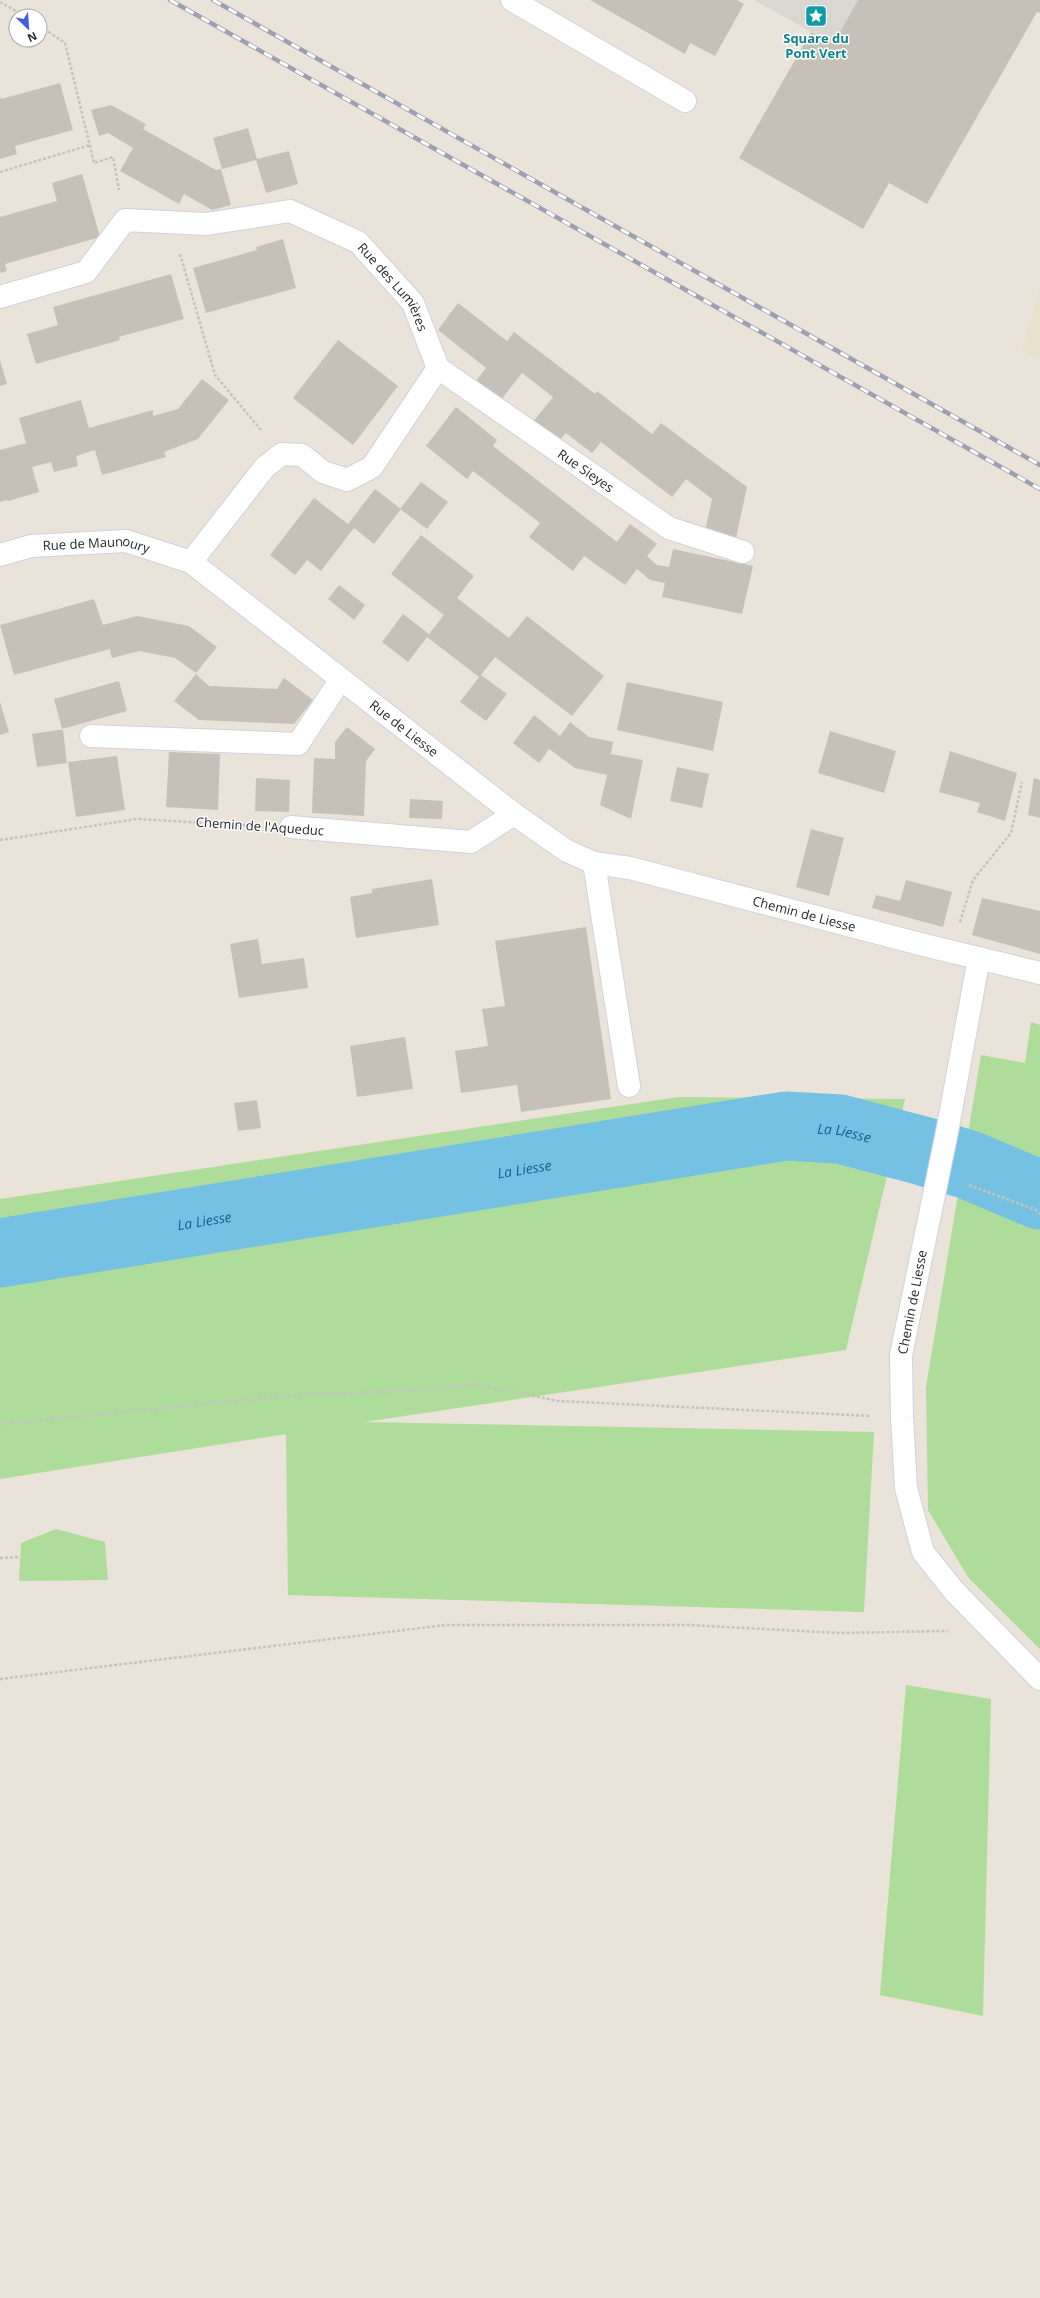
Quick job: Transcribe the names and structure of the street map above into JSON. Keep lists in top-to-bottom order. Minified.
{"streets":{"street":["Rue des Lumières","Rue Sieyes","Rue de Maunoury","Rue de Liesse","Chemin de l'Aqueduc","Chemin de Liesse"]},"crossings":[["Rue des Lumières","Rue Sieyes"],["Rue de Maunoury","Rue de Liesse"],["Rue de Liesse","Chemin de l'Aqueduc"],["Rue de Liesse","Chemin de Liesse"]],"water":["La Liesse"],"places":{"place":["Square du Pont Vert"]},"north":"bottom right"}
